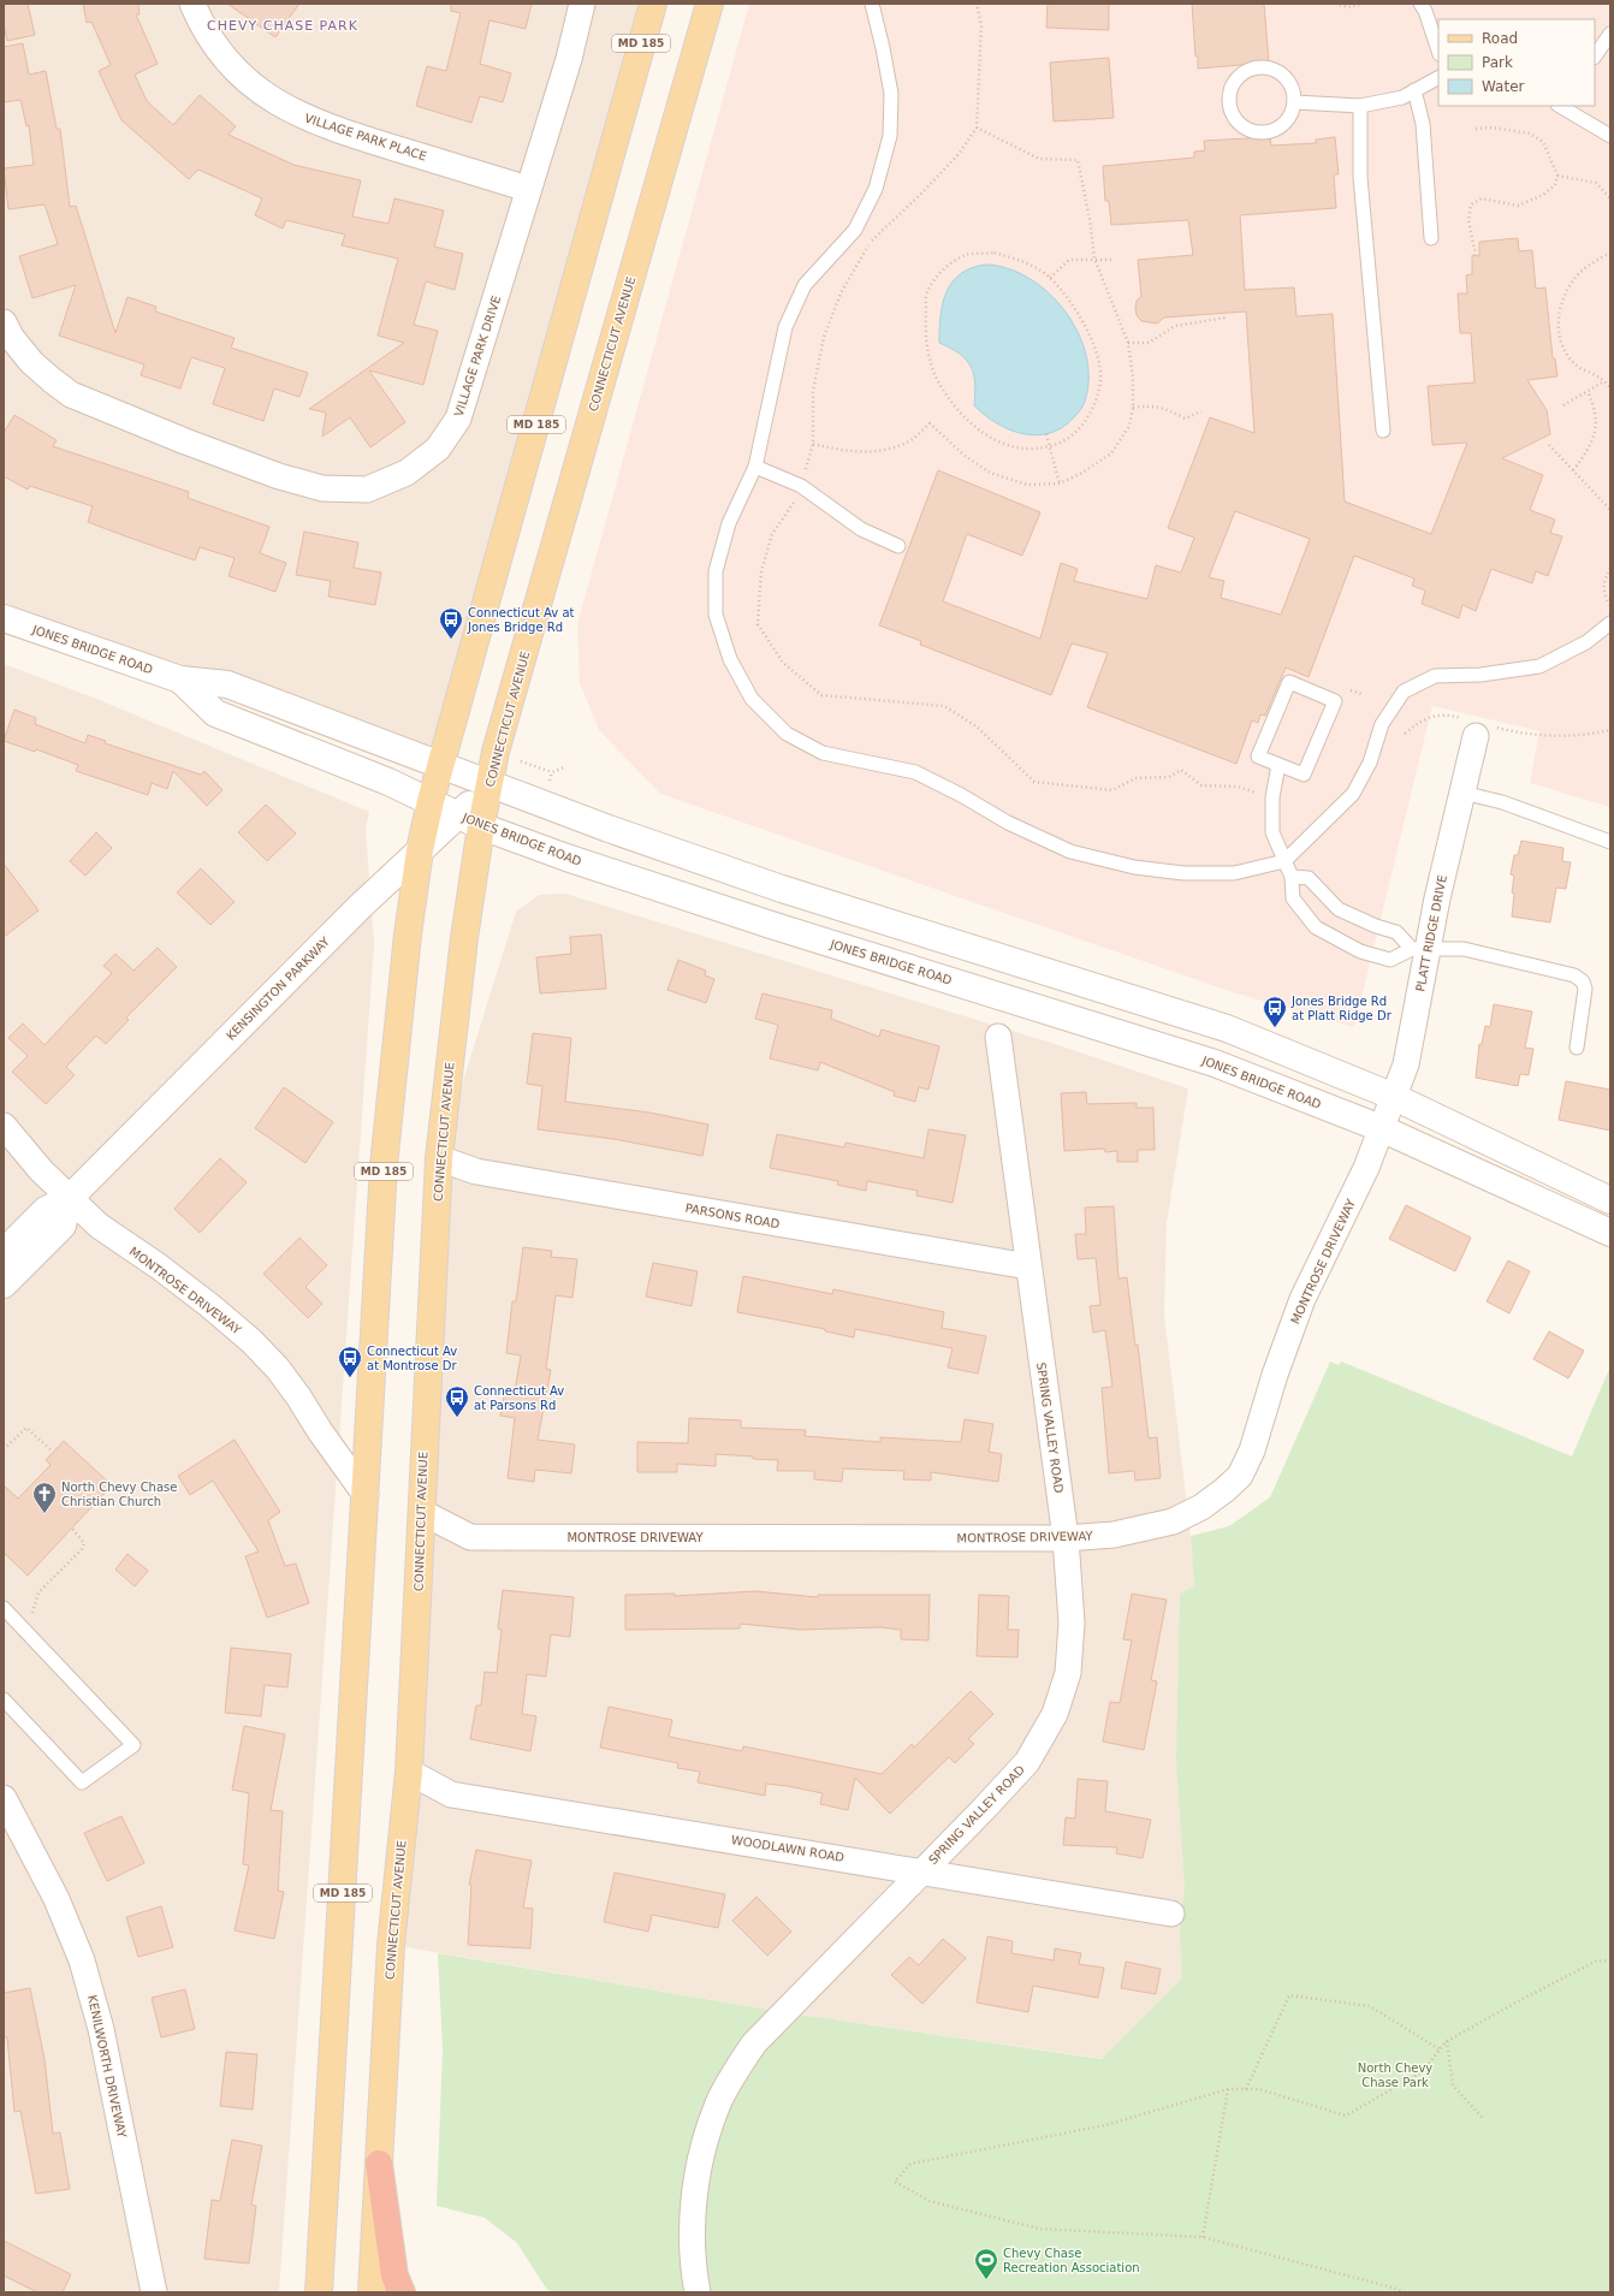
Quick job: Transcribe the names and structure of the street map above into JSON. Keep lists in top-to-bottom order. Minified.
{"streets":{"main road":["MD 185","CONNECTICUT AVENUE","JONES BRIDGE ROAD","KENSINGTON PARKWAY"],"street":["VILLAGE PARK PLACE","VILLAGE PARK DRIVE","PLATT RIDGE DRIVE","PARSONS ROAD","MONTROSE DRIVEWAY","SPRING VALLEY ROAD","WOODLAWN ROAD","KENILWORTH DRIVEWAY"]},"crossings":[["MD 185","JONES BRIDGE ROAD"],["MD 185","KENSINGTON PARKWAY"],["MD 185","MONTROSE DRIVEWAY"],["VILLAGE PARK PLACE","VILLAGE PARK DRIVE"],["CONNECTICUT AVENUE","JONES BRIDGE ROAD"],["CONNECTICUT AVENUE","KENSINGTON PARKWAY"],["CONNECTICUT AVENUE","PARSONS ROAD"],["CONNECTICUT AVENUE","MONTROSE DRIVEWAY"],["CONNECTICUT AVENUE","WOODLAWN ROAD"],["JONES BRIDGE ROAD","PLATT RIDGE DRIVE"],["JONES BRIDGE ROAD","KENSINGTON PARKWAY"],["JONES BRIDGE ROAD","MONTROSE DRIVEWAY"],["PLATT RIDGE DRIVE","MONTROSE DRIVEWAY"],["KENSINGTON PARKWAY","MONTROSE DRIVEWAY"],["PARSONS ROAD","SPRING VALLEY ROAD"],["MONTROSE DRIVEWAY","SPRING VALLEY ROAD"],["SPRING VALLEY ROAD","WOODLAWN ROAD"]],"districts":["CHEVY CHASE PARK"],"parks":["North Chevy Chase Park"],"places":{"bus stop":["Connecticut Av at Jones Bridge Rd","Jones Bridge Rd at Platt Ridge Dr","Connecticut Av at Montrose Dr","Connecticut Av at Parsons Rd"],"church":["North Chevy Chase Christian Church"],"sports":["Chevy Chase Recreation Association"]},"legend":["Road","Park","Water"]}
